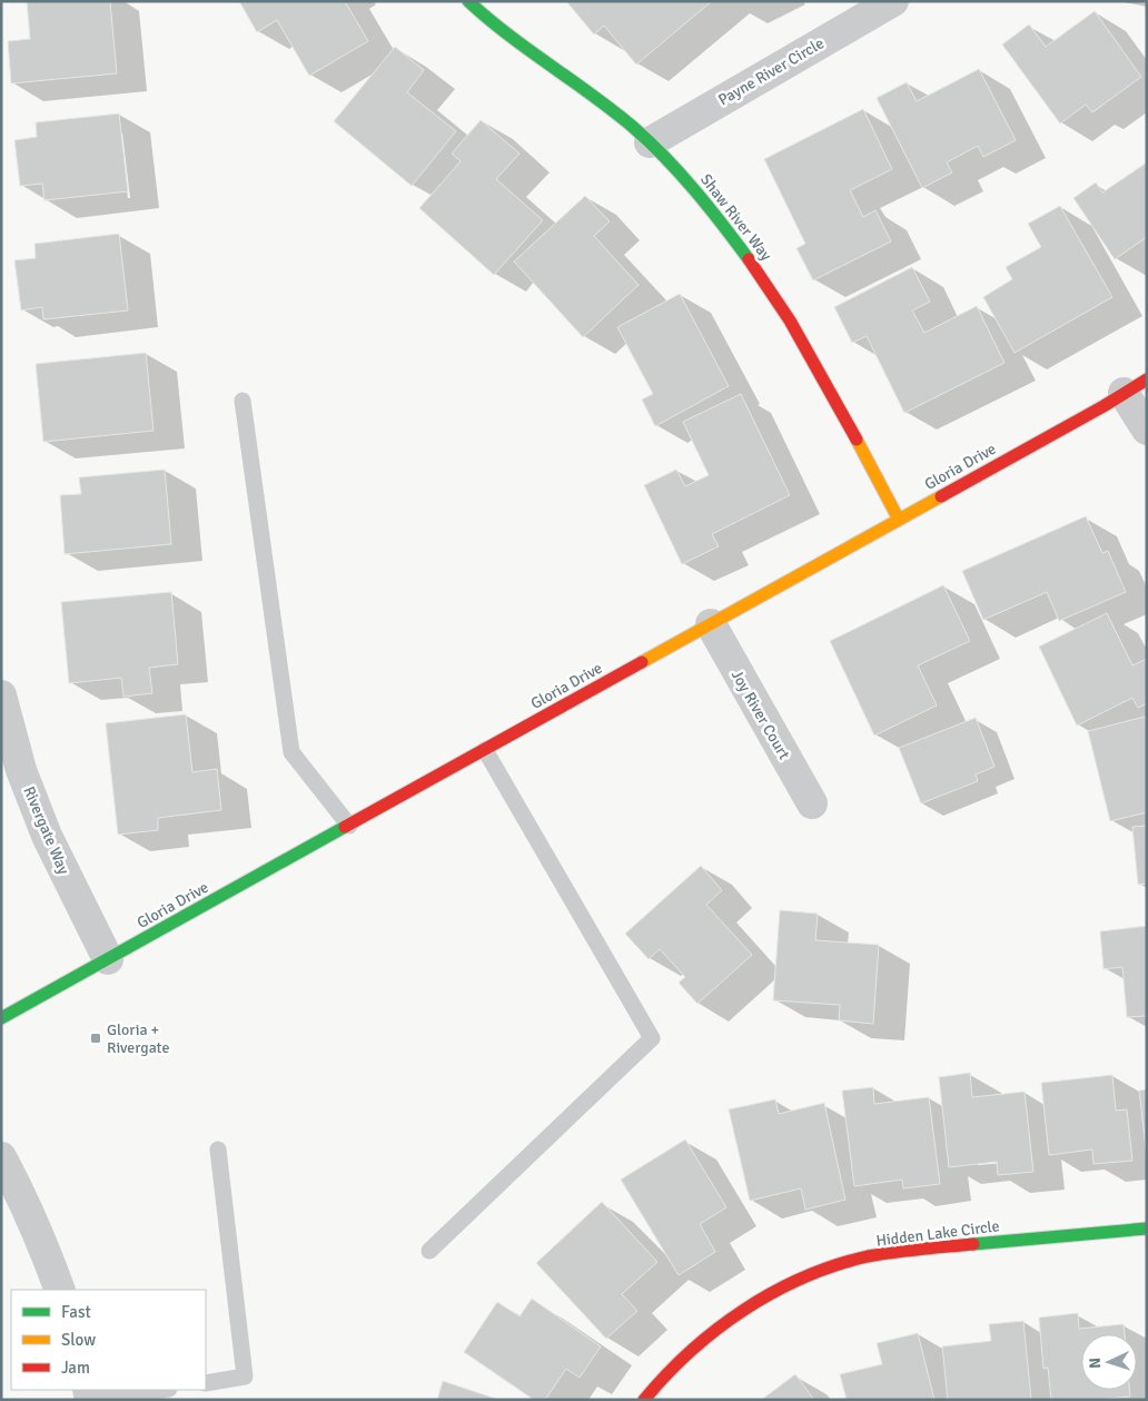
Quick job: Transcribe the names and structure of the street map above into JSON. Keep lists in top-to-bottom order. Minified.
{"streets":{"street":["Payne River Circle","Shaw River Way","Gloria Drive","Joy River Court","Rivergate Way","Hidden Lake Circle"]},"crossings":[["Payne River Circle","Shaw River Way"],["Shaw River Way","Gloria Drive"],["Gloria Drive","Joy River Court"],["Gloria Drive","Rivergate Way"]],"places":{"transit":["Gloria + Rivergate"]},"legend":["Fast","Slow","Jam"],"north":"left"}
